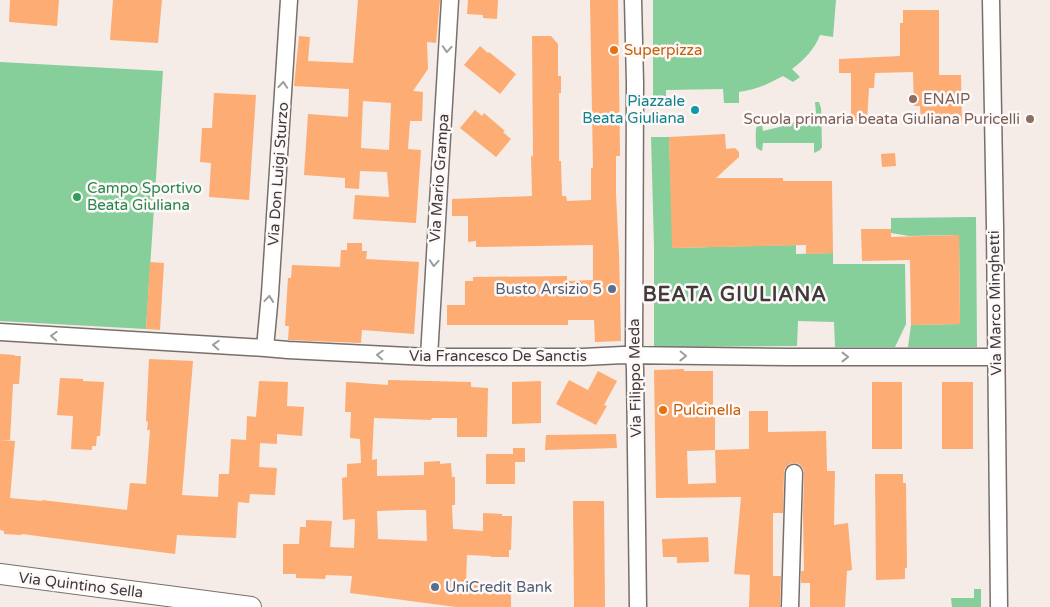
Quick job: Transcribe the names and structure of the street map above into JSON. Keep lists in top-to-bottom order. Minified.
{"streets":{"street":["Via Don Luigi Sturzo","Via Mario Grampa","Via Marco Minghetti","Via Francesco De Sanctis","Via Filippo Meda","Via Quintino Sella"]},"crossings":[["Via Don Luigi Sturzo","Via Francesco De Sanctis"],["Via Mario Grampa","Via Francesco De Sanctis"],["Via Marco Minghetti","Via Francesco De Sanctis"],["Via Francesco De Sanctis","Via Filippo Meda"]],"one_way":["Via Don Luigi Sturzo","Via Mario Grampa"],"districts":["BEATA GIULIANA"],"places":["Superpizza","ENAIP","Piazzale Beata Giuliana","Scuola primaria beata Giuliana Puricelli","Campo Sportivo Beata Giuliana","Busto Arsizio 5","Pulcinella","UniCredit Bank"]}
